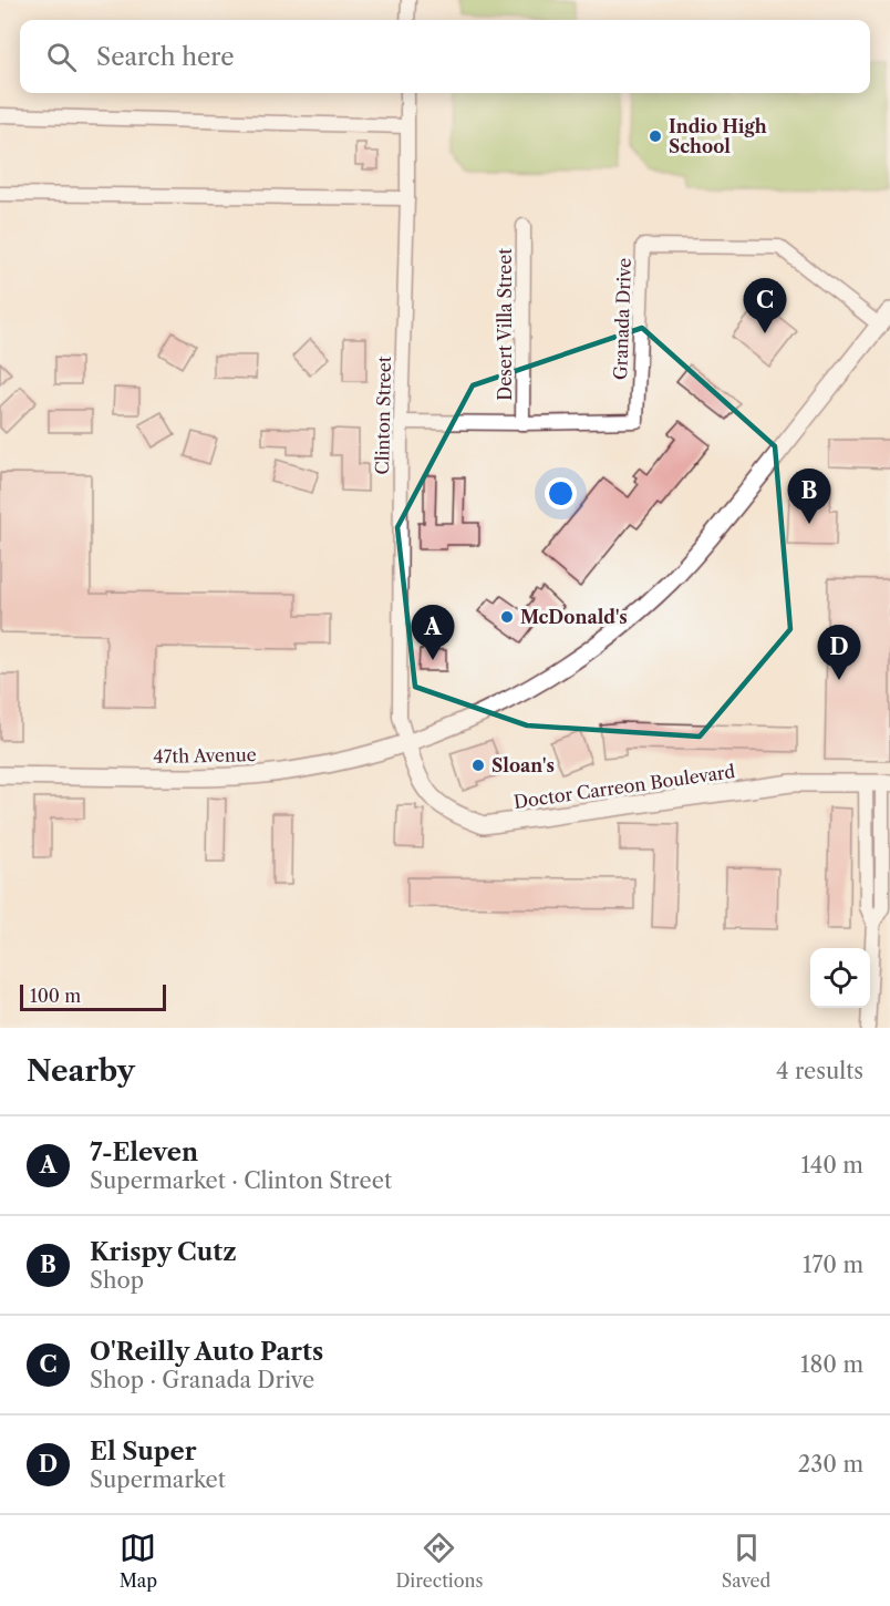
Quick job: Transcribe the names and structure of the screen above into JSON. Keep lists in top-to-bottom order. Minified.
{"streets":{"main road":["47th Avenue","Doctor Carreon Boulevard"],"street":["Granada Drive","Desert Villa Street","Clinton Street"]},"crossings":[["Granada Drive","Desert Villa Street"],["Granada Drive","Clinton Street"],["Granada Drive","47th Avenue"],["Clinton Street","47th Avenue"],["Clinton Street","Doctor Carreon Boulevard"],["47th Avenue","Doctor Carreon Boulevard"]],"places":["Indio High School","McDonald's","Sloan's"],"scale_bar":"100 m","page":{"search":"Search here","pins":["C","B","A","D"],"scale":"100 m","heading":["Nearby","4 results"],"list":[{"mark":"A","name":"7-Eleven","note":"Supermarket · Clinton Street","value":"140 m"},{"mark":"B","name":"Krispy Cutz","note":"Shop","value":"170 m"},{"mark":"C","name":"O'Reilly Auto Parts","note":"Shop · Granada Drive","value":"180 m"},{"mark":"D","name":"El Super","note":"Supermarket","value":"230 m"}],"nav":["Map","Directions","Saved"]}}
